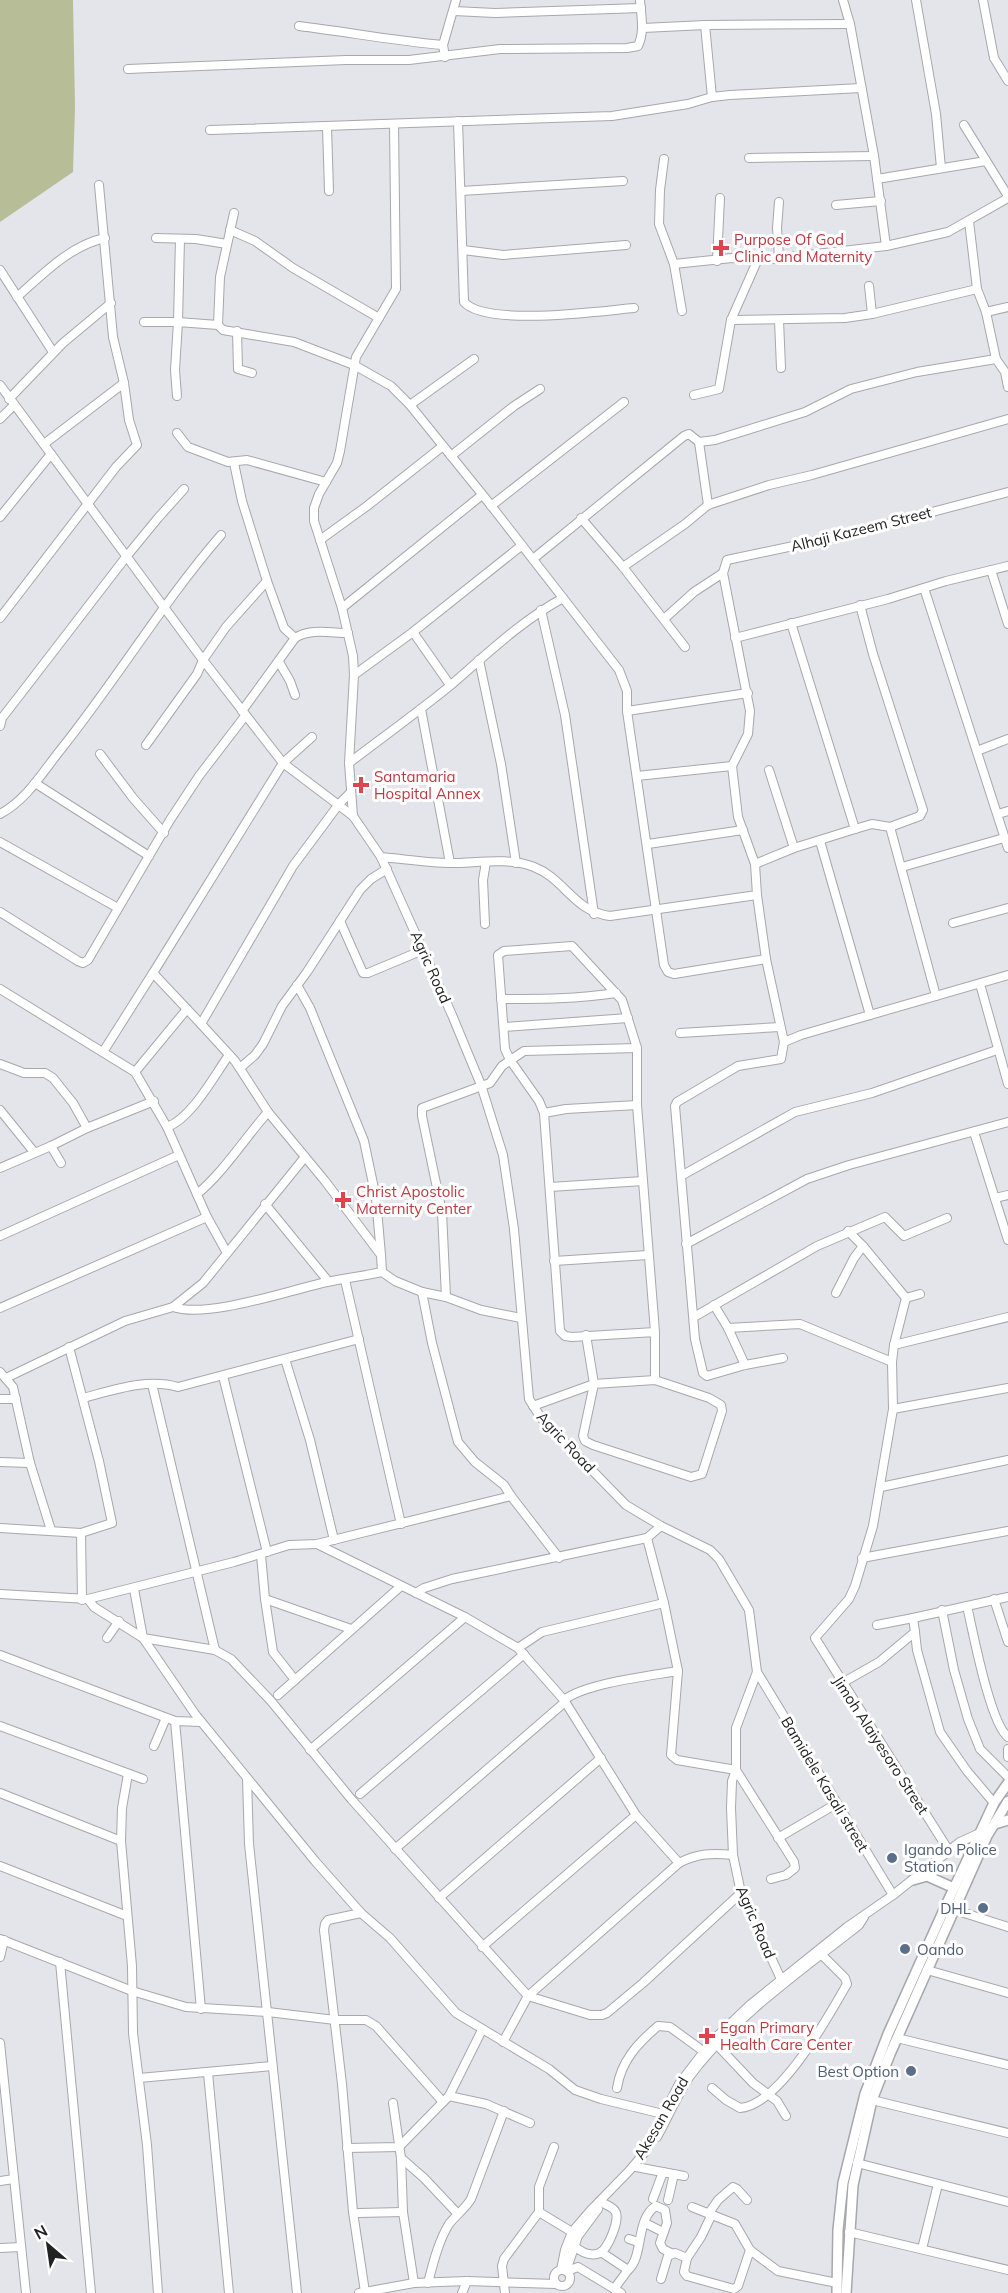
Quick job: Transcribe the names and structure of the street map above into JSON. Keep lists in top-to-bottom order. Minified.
{"streets":{"street":["Alhaji Kazeem Street","Agric Road","Jimoh Alaiyesoro Street","Bamidele Kasali street","Akesan Road"]},"crossings":[["Agric Road","Bamidele Kasali street"],["Agric Road","Akesan Road"],["Jimoh Alaiyesoro Street","Akesan Road"],["Bamidele Kasali street","Akesan Road"]],"places":{"health":["Purpose Of God Clinic and Maternity","Santamaria Hospital Annex","Christ Apostolic Maternity Center","Egan Primary Health Care Center"],"other":["Igando Police Station","DHL","Oando","Best Option"]},"north":"top left"}
